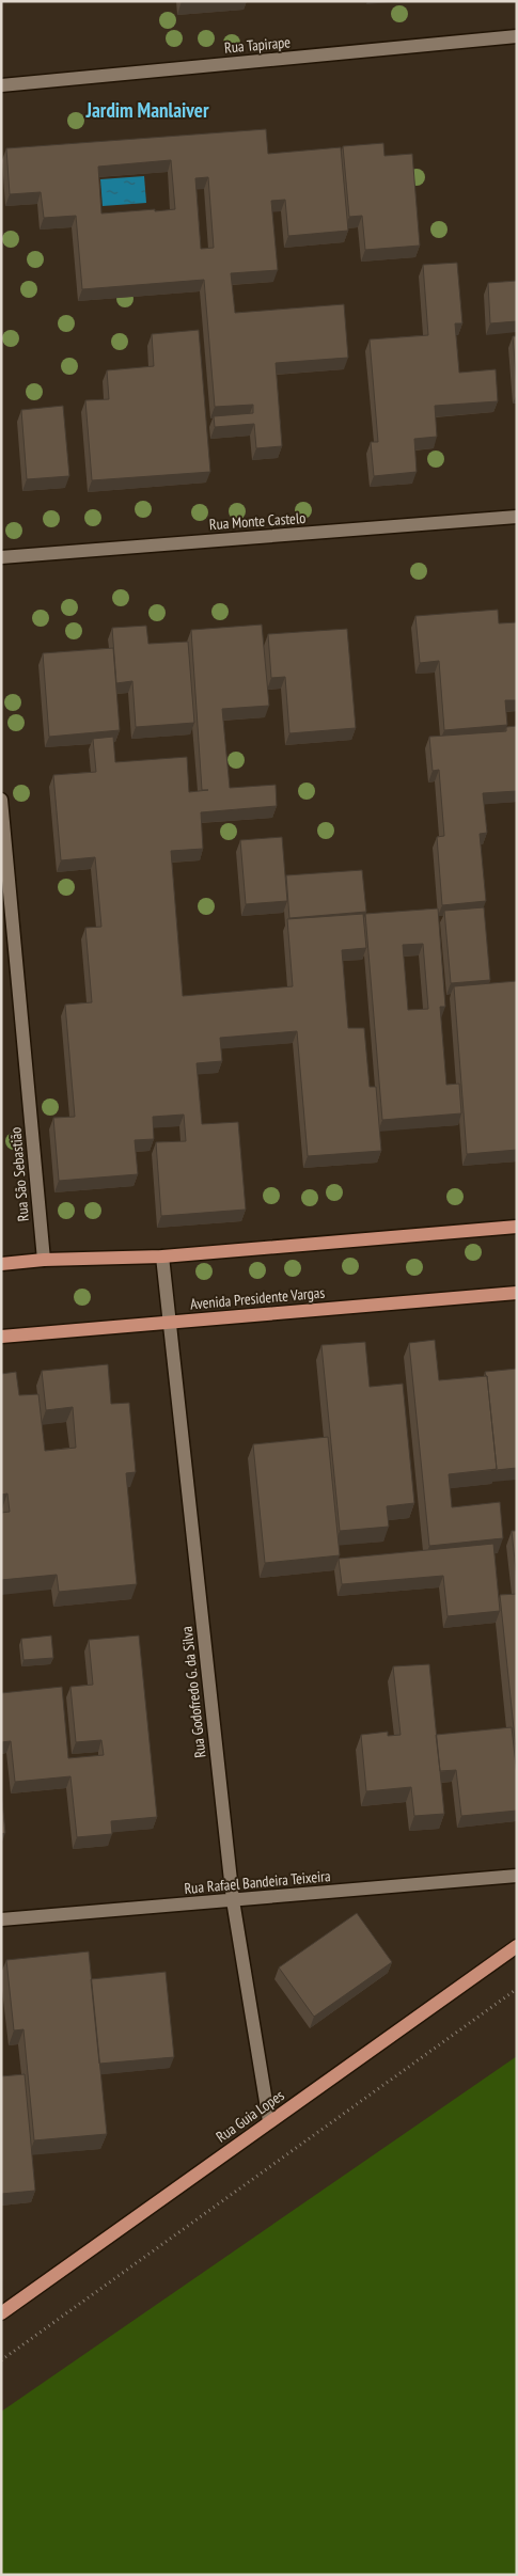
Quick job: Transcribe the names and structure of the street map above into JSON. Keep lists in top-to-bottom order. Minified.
{"streets":{"main road":["Avenida Presidente Vargas","Rua Guia Lopes"],"street":["Rua Tapirape","Rua Monte Castelo","Rua São Sebastião","Rua Godofredo G. da Silva","Rua Rafael Bandeira Teixeira"]},"crossings":[["Avenida Presidente Vargas","Rua Godofredo G. da Silva"],["Rua Godofredo G. da Silva","Rua Rafael Bandeira Teixeira"],["Rua Godofredo G. da Silva","Rua Guia Lopes"]],"districts":["Jardim Manlaiver"]}
